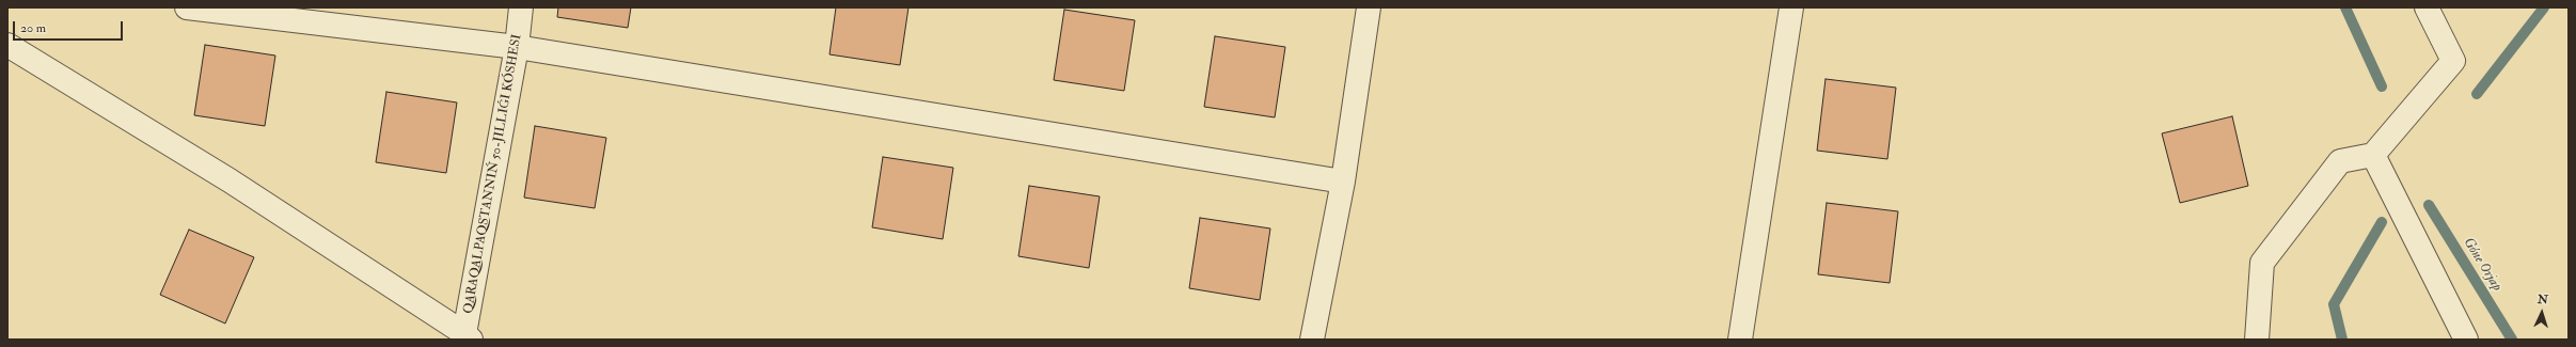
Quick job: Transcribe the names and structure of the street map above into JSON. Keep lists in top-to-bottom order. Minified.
{"water":["Góne Orjap"],"scale_bar":"20 m","north":"top"}
